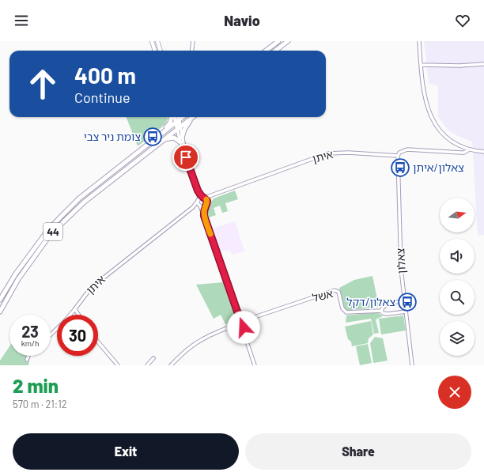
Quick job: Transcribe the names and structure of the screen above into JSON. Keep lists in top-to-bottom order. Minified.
{"streets":{"highway":["44"],"street":["איתן","צאלון","אשל"]},"crossings":[["איתן","צאלון"],["צאלון","אשל"]],"places":{"bus stop":["צומת ניר צבי","צאלון/איתן","צאלון/דקל"]},"north":"right","page":{"header":"Navio","turn":["400 m","Continue"],"speed":"23 km/h","limit":"30","heading":["2 min","570 m · 21:12"],"buttons":["Exit","Share"]}}
